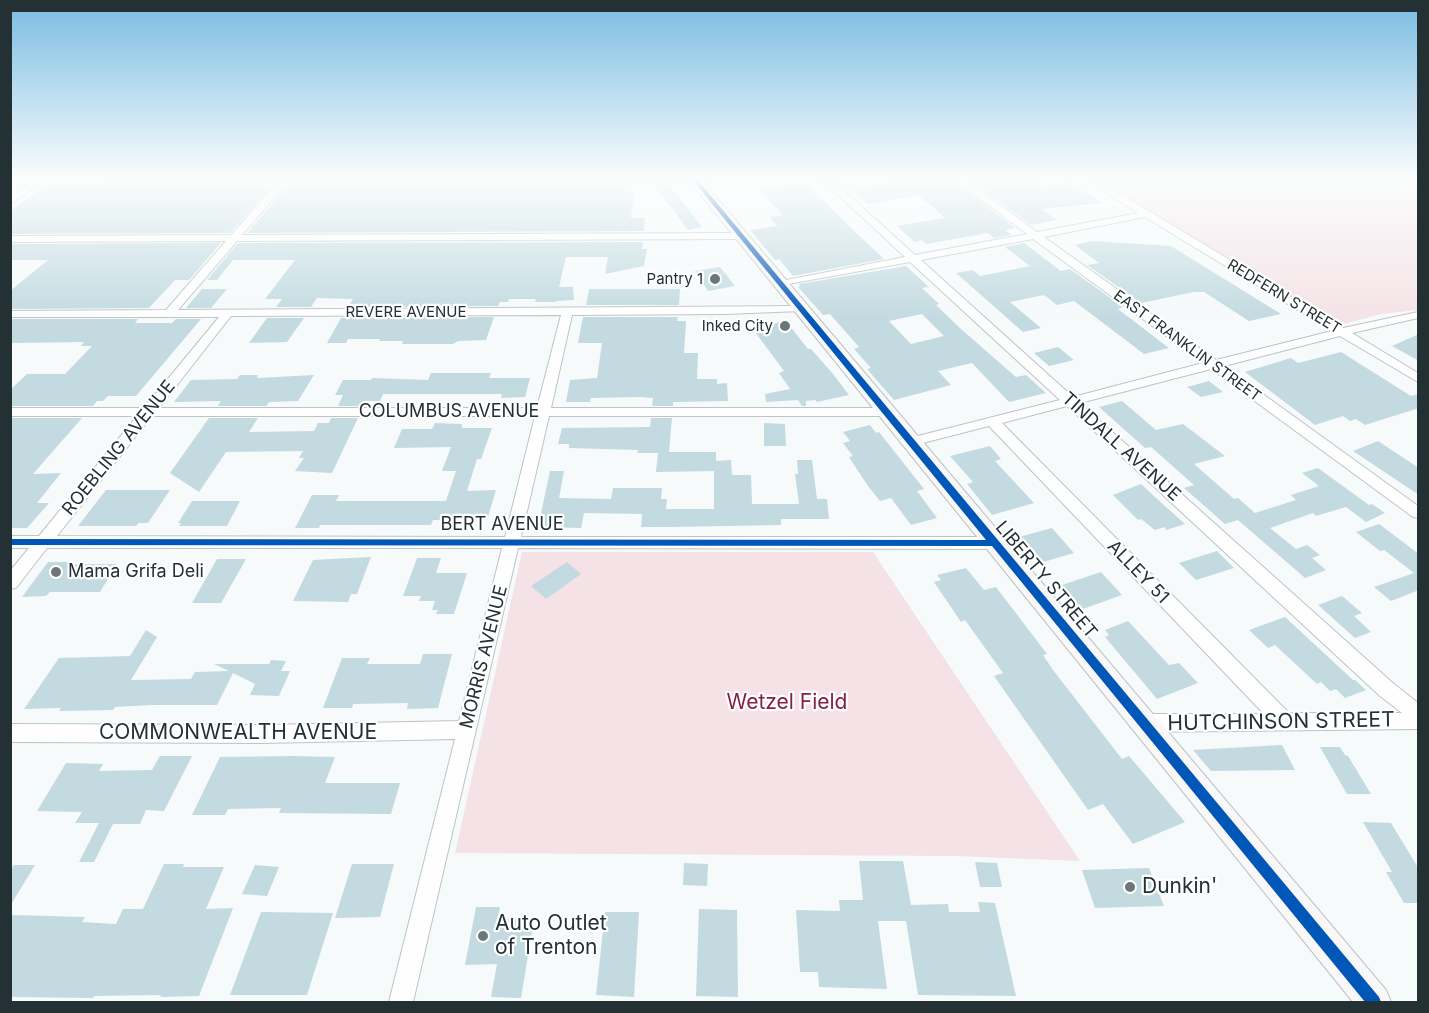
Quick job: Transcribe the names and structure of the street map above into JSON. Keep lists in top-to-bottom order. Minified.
{"streets":{"street":["REDFERN STREET","REVERE AVENUE","EAST FRANKLIN STREET","COLUMBUS AVENUE","TINDALL AVENUE","ROEBLING AVENUE","BERT AVENUE","ALLEY 51","LIBERTY STREET","MORRIS AVENUE","HUTCHINSON STREET","COMMONWEALTH AVENUE"]},"crossings":[["REVERE AVENUE","ROEBLING AVENUE"],["REVERE AVENUE","LIBERTY STREET"],["REVERE AVENUE","MORRIS AVENUE"],["COLUMBUS AVENUE","ROEBLING AVENUE"],["COLUMBUS AVENUE","LIBERTY STREET"],["COLUMBUS AVENUE","MORRIS AVENUE"],["ROEBLING AVENUE","BERT AVENUE"],["BERT AVENUE","LIBERTY STREET"],["BERT AVENUE","MORRIS AVENUE"],["ALLEY 51","HUTCHINSON STREET"],["LIBERTY STREET","HUTCHINSON STREET"],["MORRIS AVENUE","COMMONWEALTH AVENUE"]],"parks":["Wetzel Field"],"places":["Pantry 1","Inked City","Mama Grifa Deli","Dunkin'","Auto Outlet of Trenton"]}
